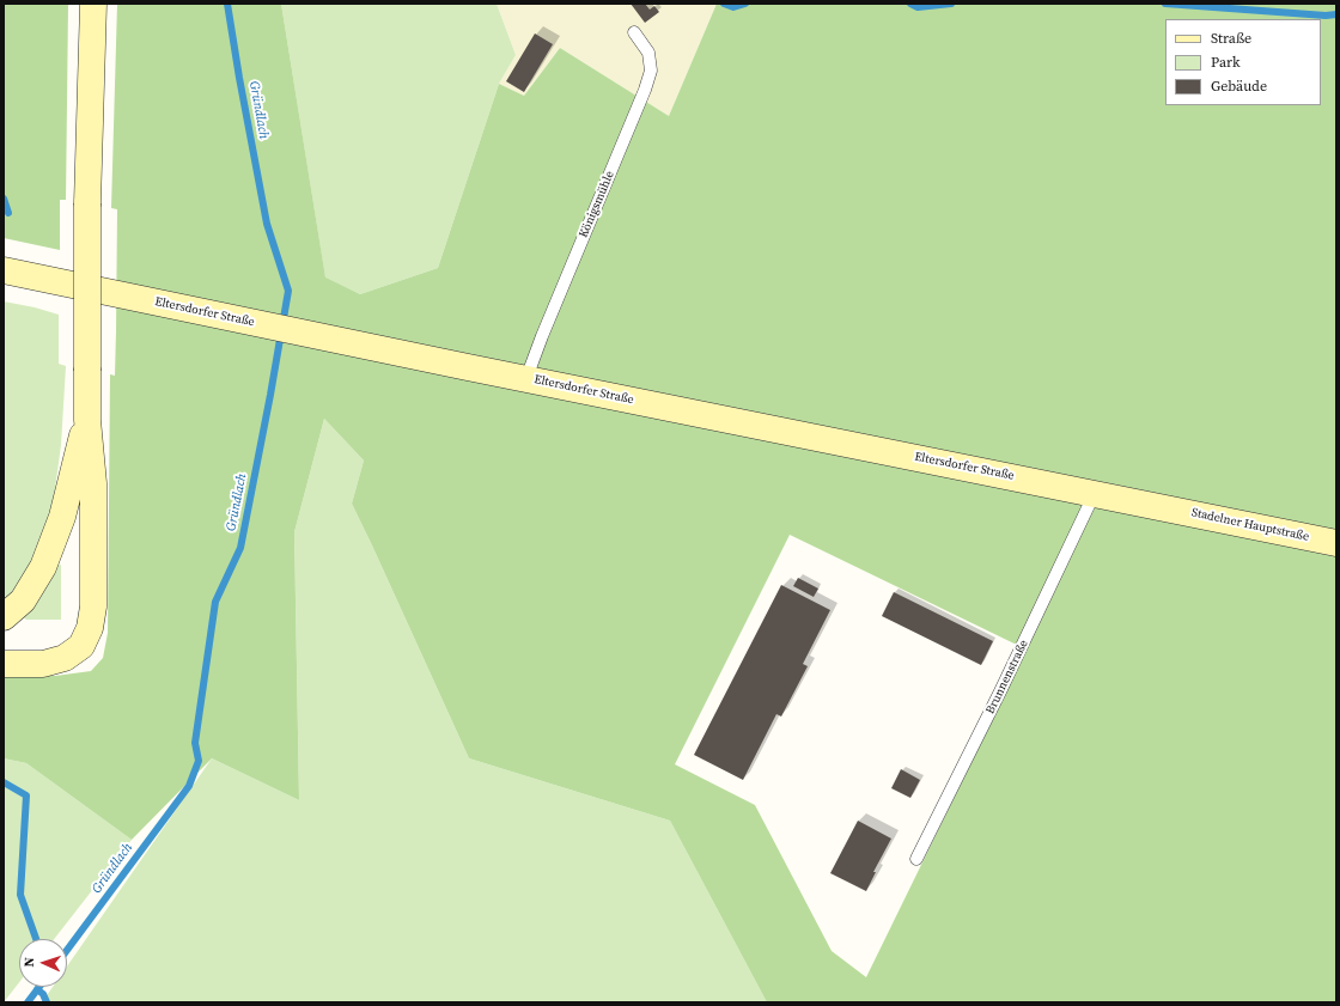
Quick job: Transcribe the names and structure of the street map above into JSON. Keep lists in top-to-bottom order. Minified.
{"streets":{"main road":["Eltersdorfer Straße","Stadelner Hauptstraße"],"lane":["Königsmühle","Brunnenstraße"]},"crossings":[["Königsmühle","Eltersdorfer Straße"],["Eltersdorfer Straße","Stadelner Hauptstraße"],["Eltersdorfer Straße","Brunnenstraße"]],"water":["Gründlach"],"legend":["Straße","Park","Gebäude"],"north":"left"}
